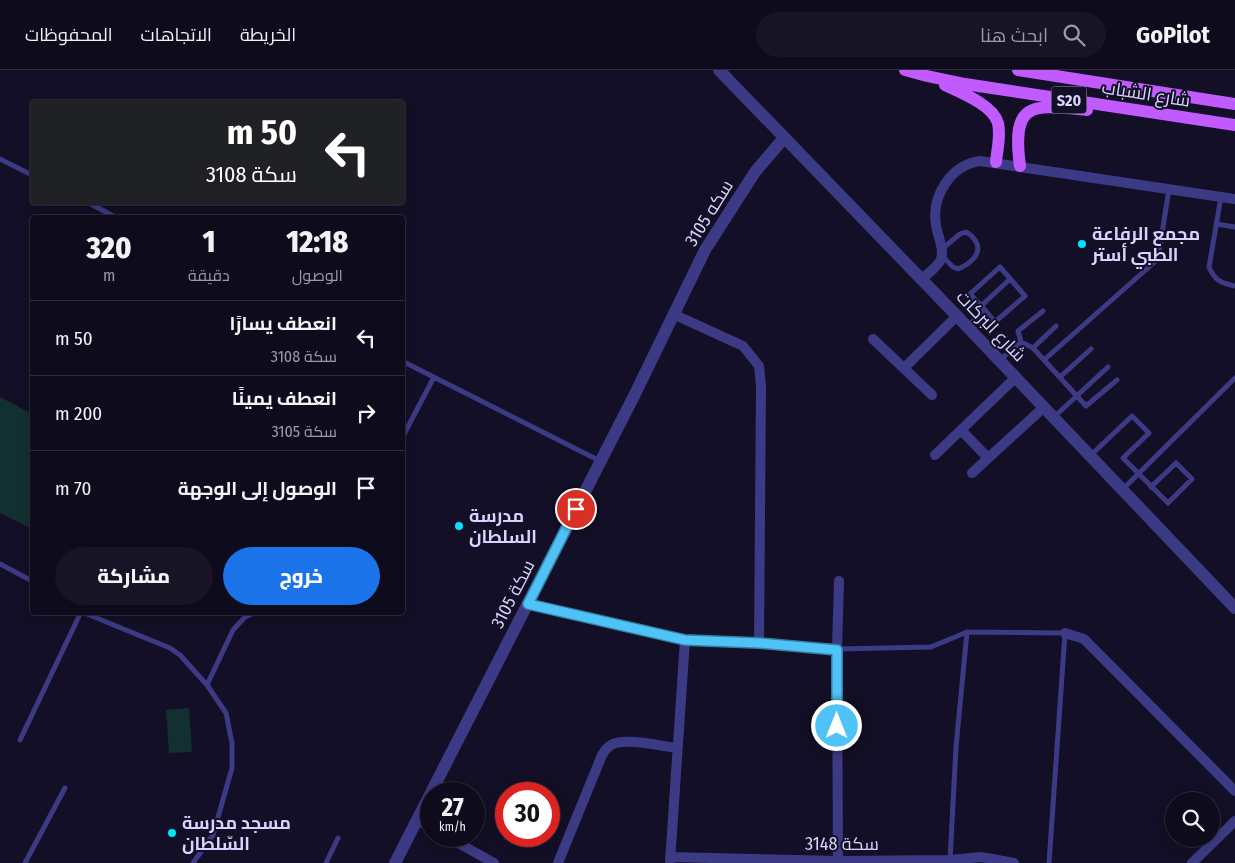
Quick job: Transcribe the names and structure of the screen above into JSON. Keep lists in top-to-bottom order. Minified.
{"streets":{"main road":["شارع الشباب","S20"],"street":["سكه 3105","شارع البركات","سكة 3105","سكة 3148"]},"crossings":[["سكه 3105","شارع البركات"],["سكه 3105","سكة 3105"]],"places":["مجمع الرفاعة الطبي أستر","مدرسة السلطان","مسجد مدرسة السّلطان"],"page":{"header":"GoPilot","search":"ابحث هنا","nav":["الخريطة","الاتجاهات","المحفوظات"],"turn":["50 m","سكة 3108"],"eta":["12:18","الوصول","1","دقيقة","320","m"],"list":[{"name":"انعطف يسارًا","note":"سكة 3108","value":"50 m"},{"name":"انعطف يمينًا","note":"سكة 3105","value":"200 m"},{"name":"الوصول إلى الوجهة","value":"70 m"}],"buttons":["خروج","مشاركة"],"speed":"27 km/h","limit":"30"}}
